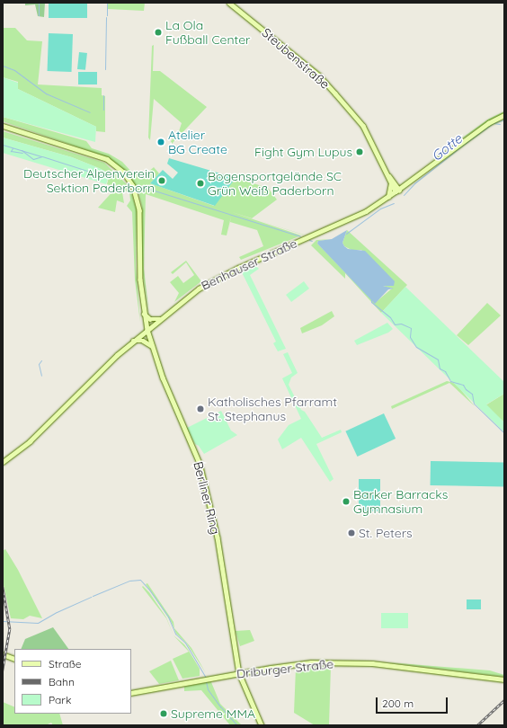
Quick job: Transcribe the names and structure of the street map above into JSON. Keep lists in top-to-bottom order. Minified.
{"streets":{"main road":["Steubenstraße","Benhauser Straße","Berliner Ring","Driburger Straße"]},"crossings":[["Steubenstraße","Benhauser Straße"],["Benhauser Straße","Berliner Ring"],["Berliner Ring","Driburger Straße"]],"water":["Gotte"],"places":["La Ola Fußball Center","Atelier BG Create","Fight Gym Lupus","Deutscher Alpenverein Sektion Paderborn","Bogensportgelände SC Grün Weiß Paderborn","Katholisches Pfarramt St. Stephanus","Barker Barracks Gymnasium","St. Peters","Supreme MMA"],"legend":["Straße","Bahn","Park"],"scale_bar":"200 m"}
